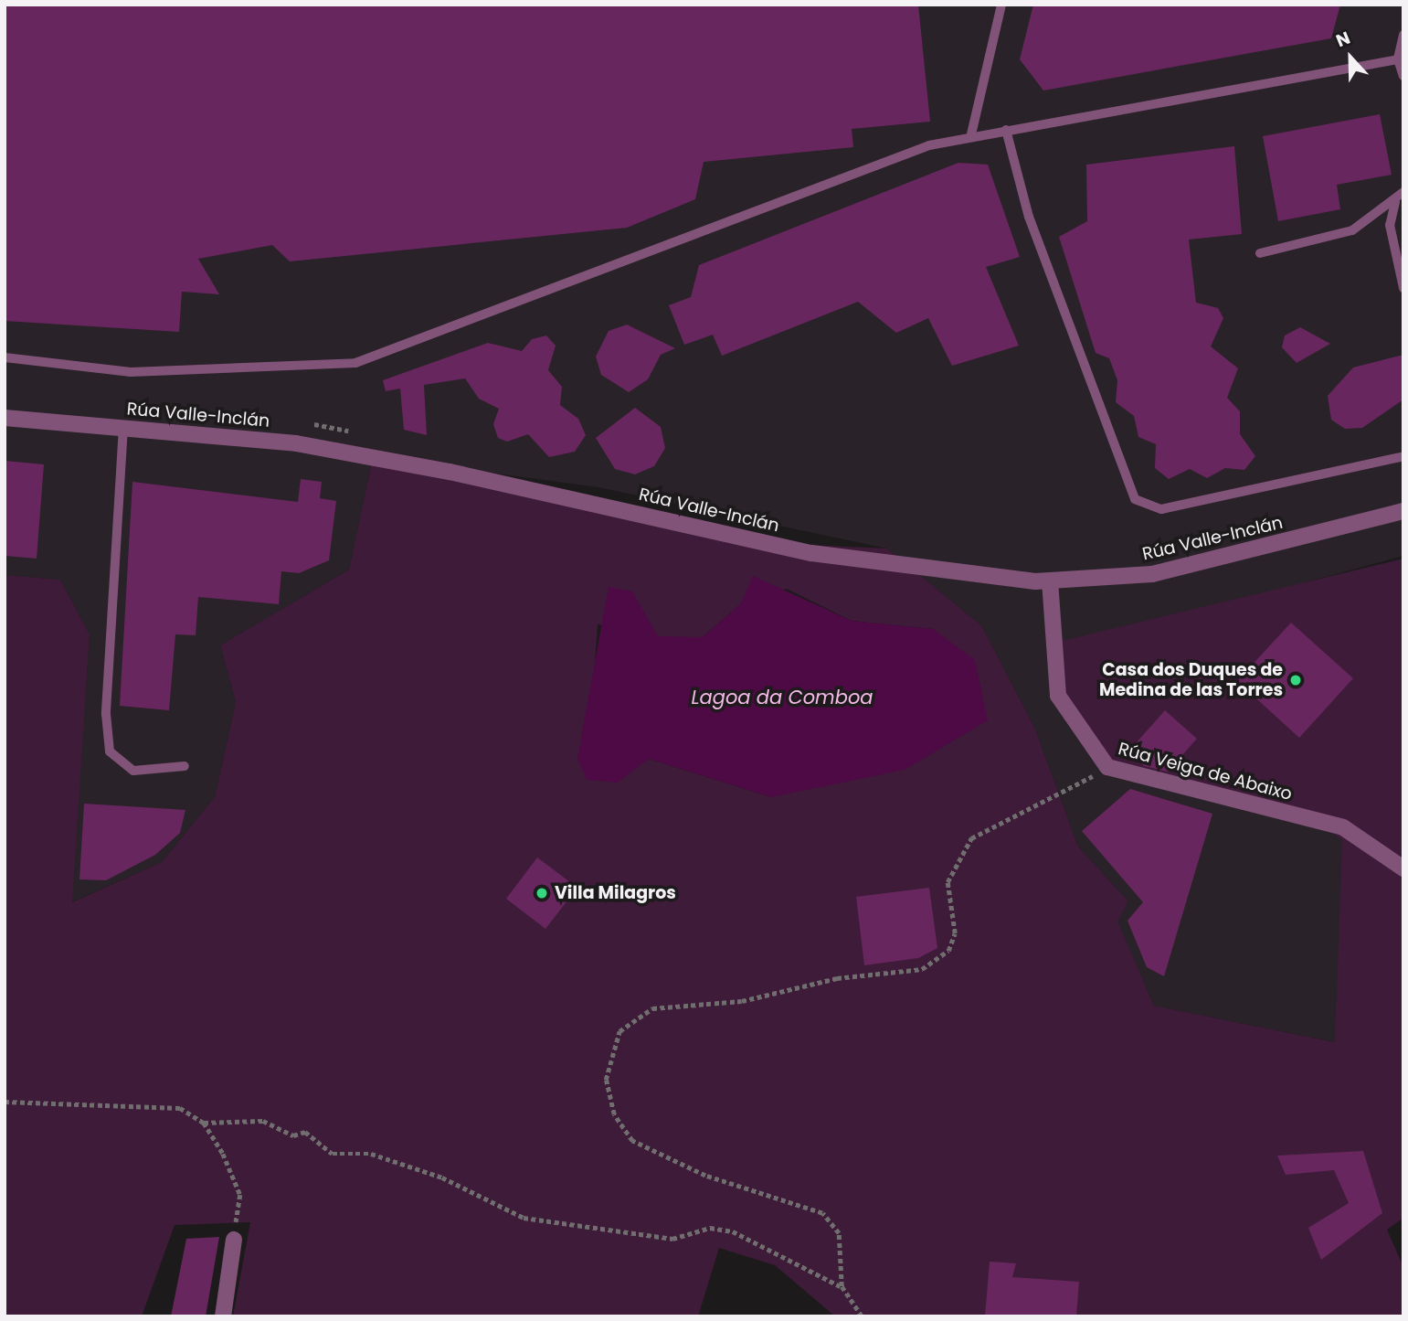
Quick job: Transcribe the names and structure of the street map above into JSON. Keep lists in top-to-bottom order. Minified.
{"streets":{"street":["Rúa Valle-Inclán","Rúa Veiga de Abaixo"]},"crossings":[["Rúa Valle-Inclán","Rúa Veiga de Abaixo"]],"water":["Lagoa da Comboa"],"places":["Casa dos Duques de Medina de las Torres","Villa Milagros"],"north":"top"}
